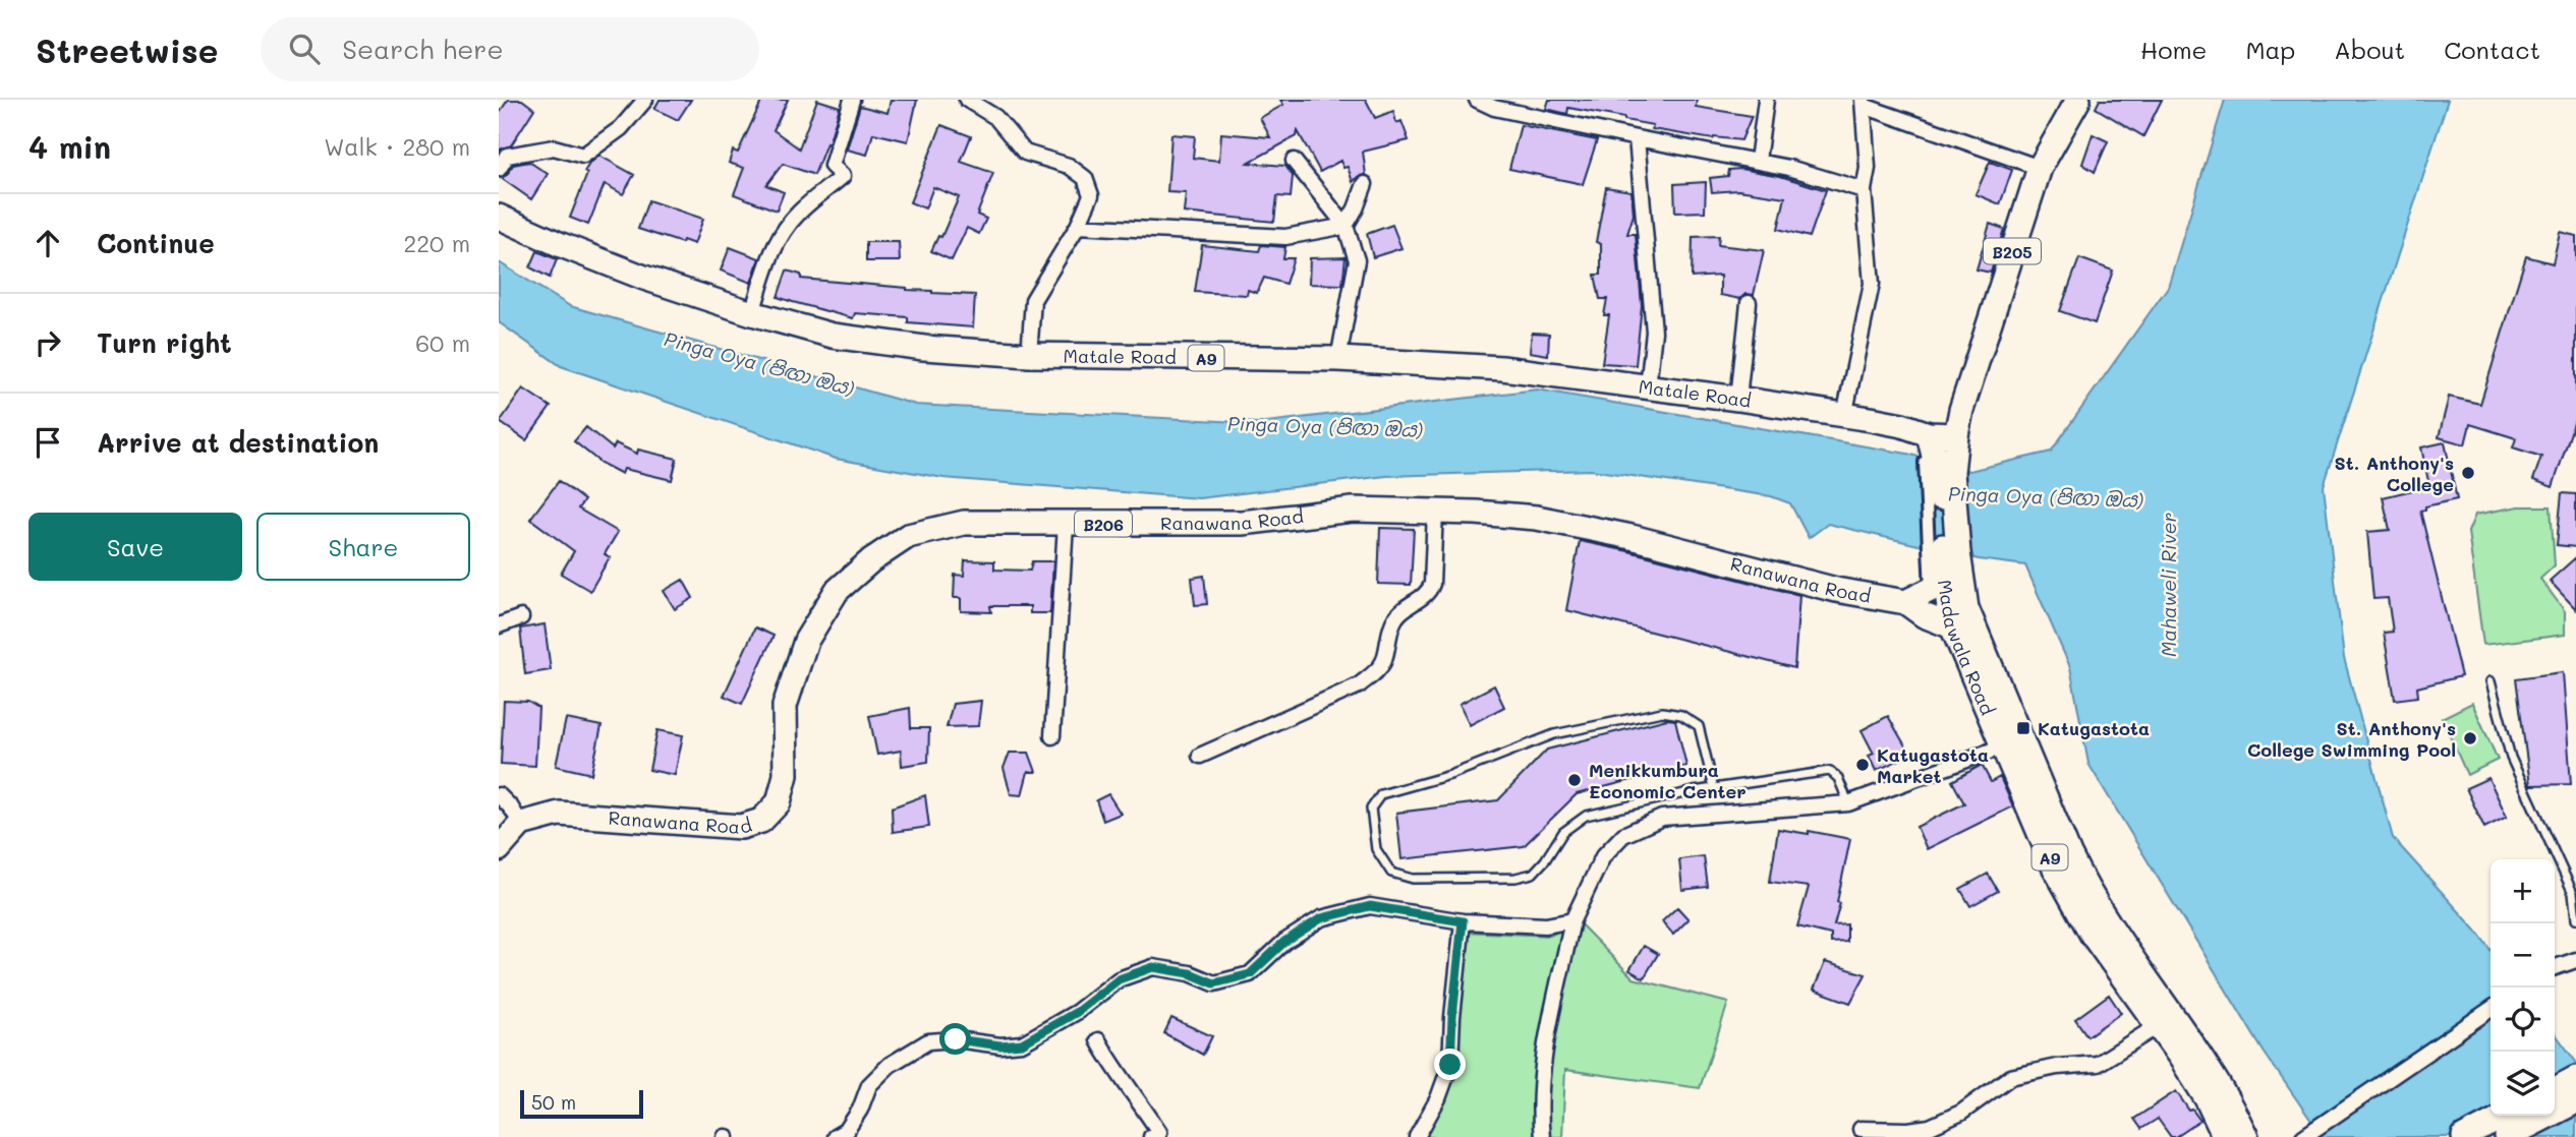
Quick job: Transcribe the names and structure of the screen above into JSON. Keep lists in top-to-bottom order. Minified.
{"streets":{"main road":["B205","Matale Road","A9","Ranawana Road","B206","Madawala Road"]},"crossings":[["Matale Road","Madawala Road"],["Ranawana Road","B206"],["B206","Madawala Road"]],"water":["Pinga Oya (පිඟා ඔය)","Mahaweli River"],"places":{"other":["St. Anthony's College","St. Anthony's College Swimming Pool","Katugastota Market","Menikkumbura Economic Center"],"transit":["Katugastota"]},"scale_bar":"50 m","page":{"header":"Streetwise","search":"Search here","nav":["Home","Map","About","Contact"],"heading":["4 min","Walk · 280 m"],"list":[["Continue","220 m"],["Turn right","60 m"],"Arrive at destination"],"buttons":["Save","Share"],"map_buttons":["+","−"],"scale":"50 m"}}
